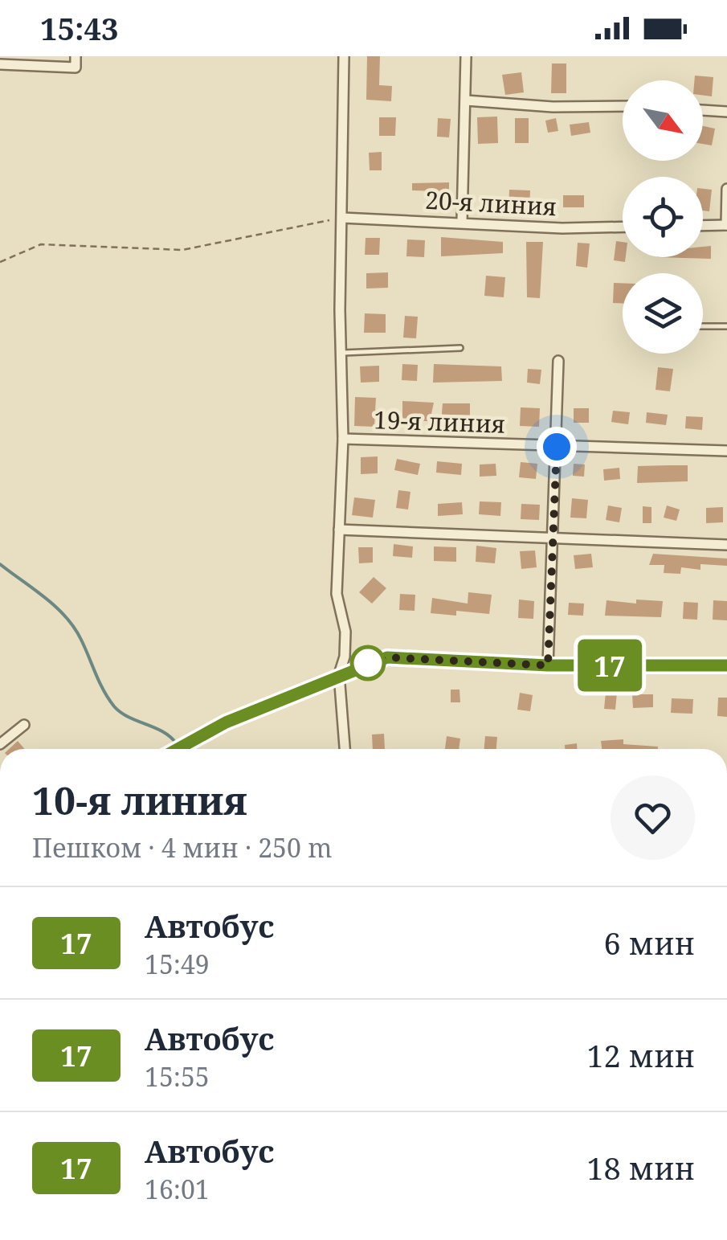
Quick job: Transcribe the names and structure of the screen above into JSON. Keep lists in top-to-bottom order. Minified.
{"streets":{"street":["20-я линия","19-я линия"]},"lines":["bus line 17"],"north":"bottom right","page":{"status":"15:43","on_map":"17","heading":["10-я линия","Пешком · 4 мин · 250 m"],"list":[{"mark":"17","name":"Автобус","note":"15:49","value":"6 мин"},{"mark":"17","name":"Автобус","note":"15:55","value":"12 мин"},{"mark":"17","name":"Автобус","note":"16:01","value":"18 мин"}]}}
